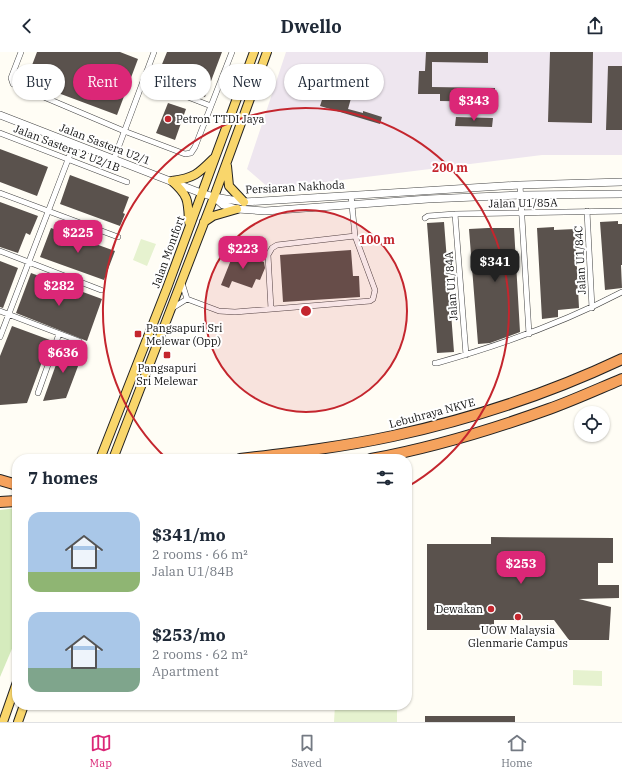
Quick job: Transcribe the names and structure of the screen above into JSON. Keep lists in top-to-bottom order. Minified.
{"streets":{"highway":["Lebuhraya NKVE"],"main road":["Jalan Montfort"],"street":["Jalan Sastera U2/1","Jalan Sastera 2 U2/1B","Persiaran Nakhoda","Jalan U1/85A","Jalan U1/84C","Jalan U1/84A"]},"crossings":[["Jalan Sastera U2/1","Persiaran Nakhoda"],["Jalan Sastera U2/1","Jalan Montfort"],["Persiaran Nakhoda","Jalan Montfort"],["Jalan U1/85A","Jalan U1/84C"],["Jalan U1/85A","Jalan U1/84A"]],"places":{"other":["Petron TTDI Jaya","Dewakan","UOW Malaysia Glenmarie Campus"],"transit":["Pangsapuri Sri Melewar (Opp)","Pangsapuri Sri Melewar"]},"page":{"header":"Dwello","chip":["Buy","Rent","Filters","New","Apartment"],"price":["$343","$225","$223","$341","$282","$636","$253"],"heading":"7 homes","list":[{"name":"$341/mo","note":"2 rooms · 66 m² · Jalan U1/84B"},{"name":"$253/mo","note":"2 rooms · 62 m² · Apartment"}],"tabs":["Map","Saved","Home"]},"rings":["200 m","100 m"]}
